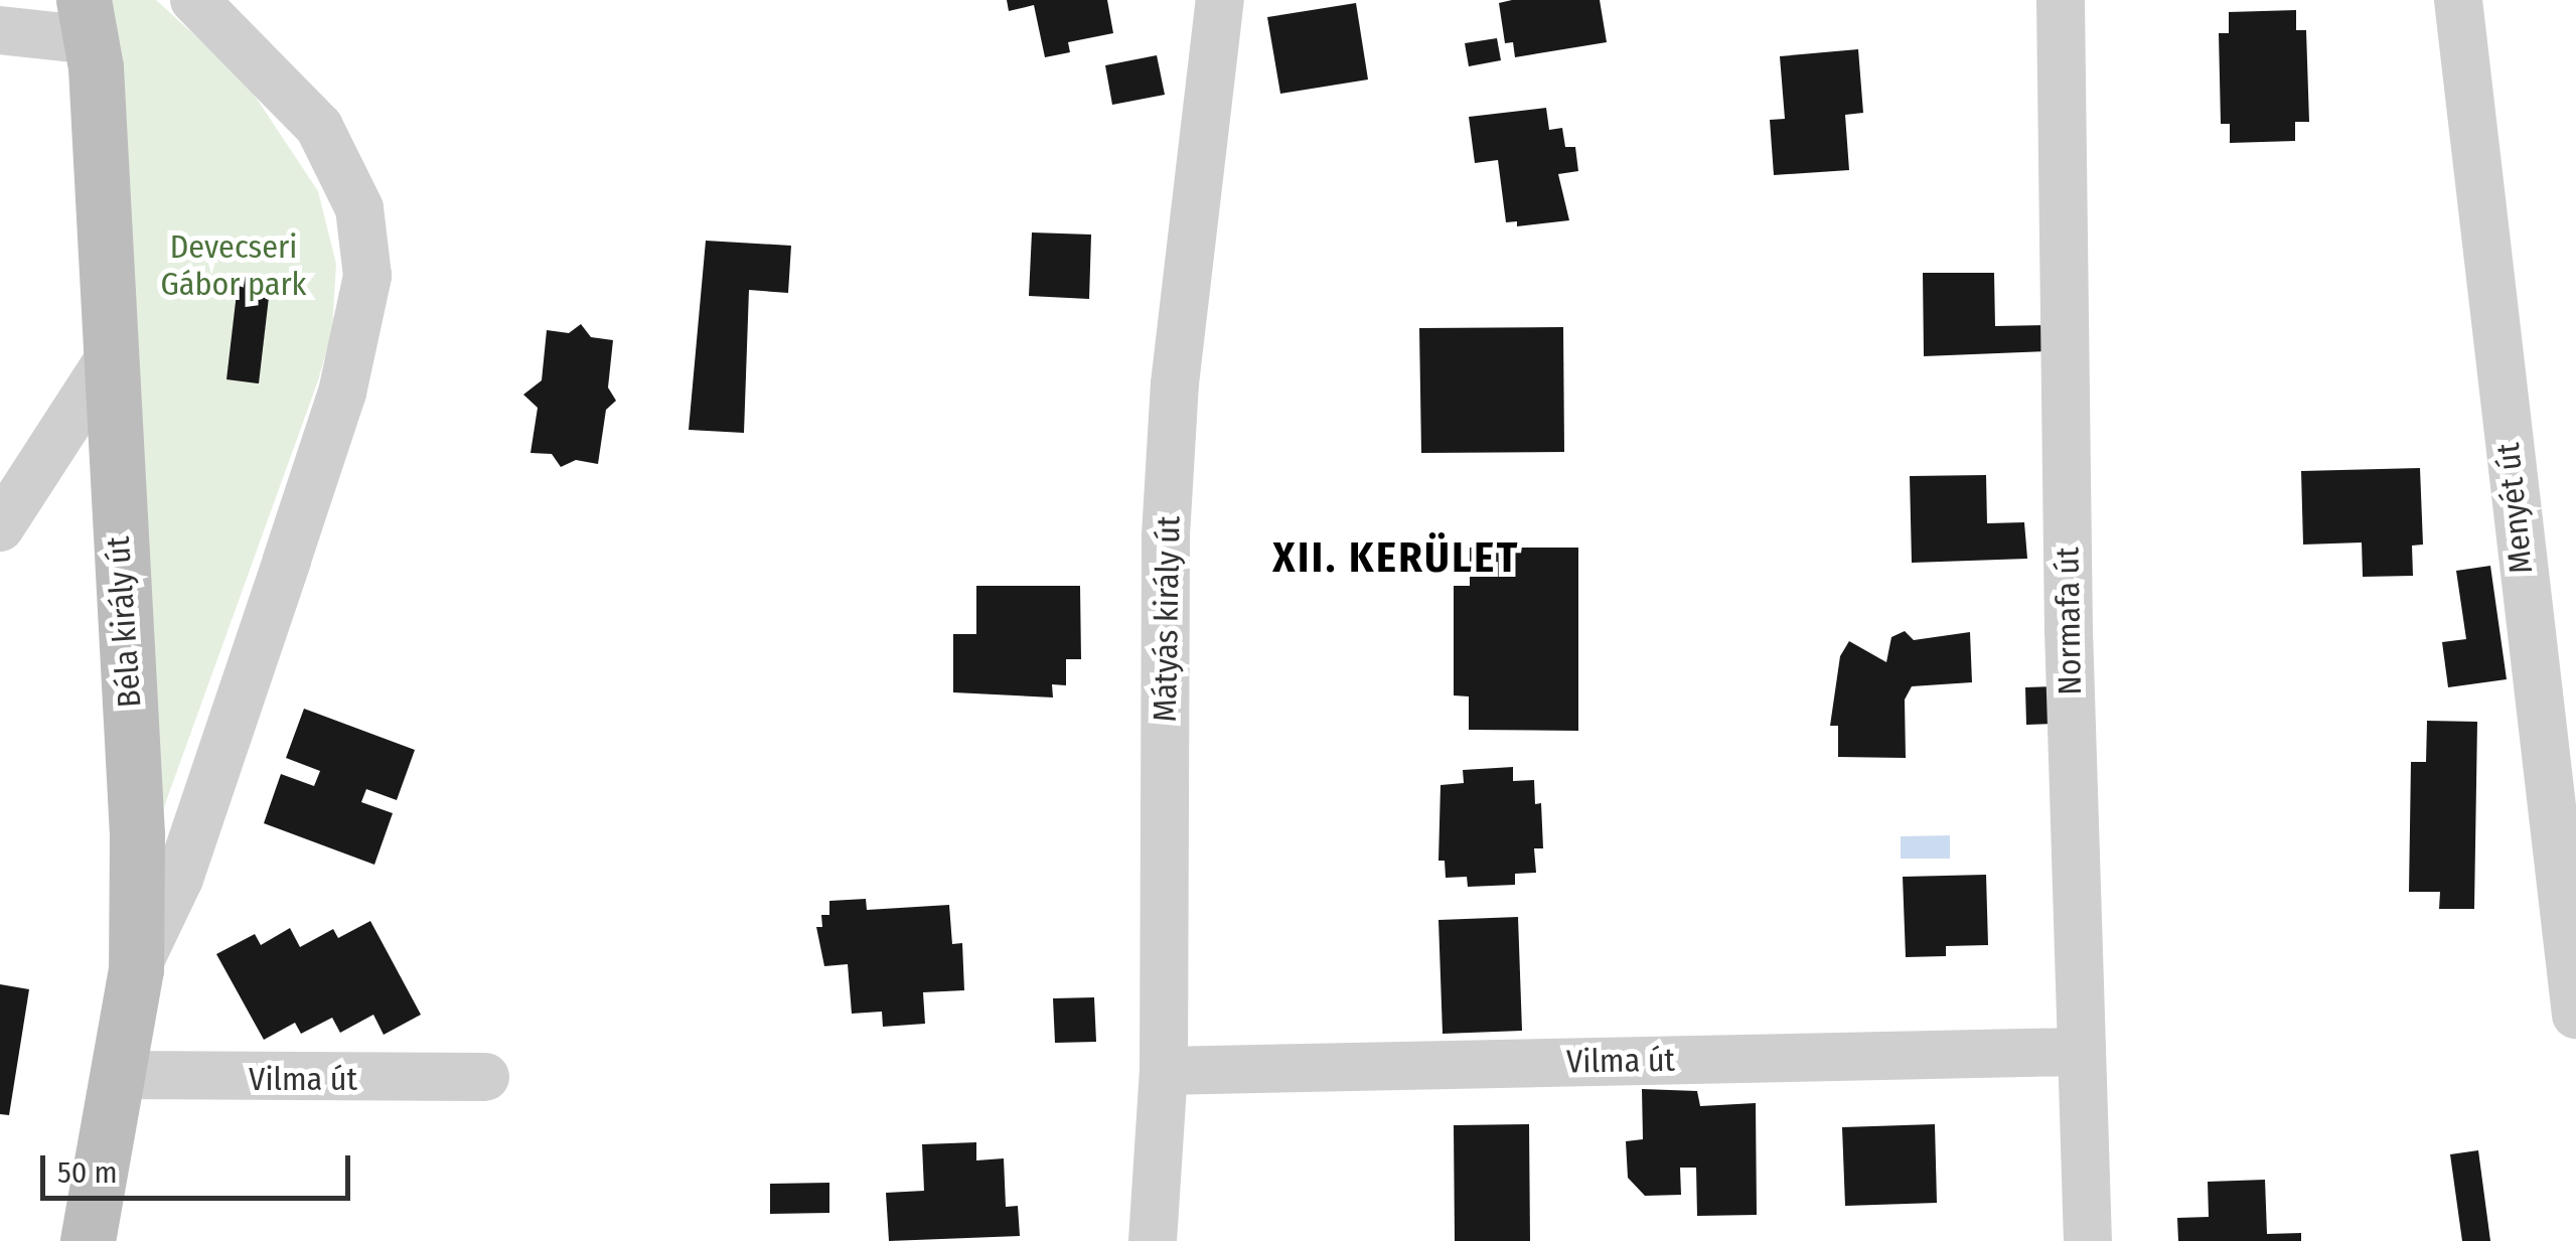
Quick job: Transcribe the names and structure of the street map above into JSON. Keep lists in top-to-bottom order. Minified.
{"streets":{"street":["Menyét út","Mátyás király út","Normafa út","Béla király út","Vilma út"]},"crossings":[["Mátyás király út","Vilma út"],["Normafa út","Vilma út"],["Béla király út","Vilma út"]],"districts":["XII. KERÜLET"],"parks":["Devecseri Gábor park"],"scale_bar":"50 m"}
